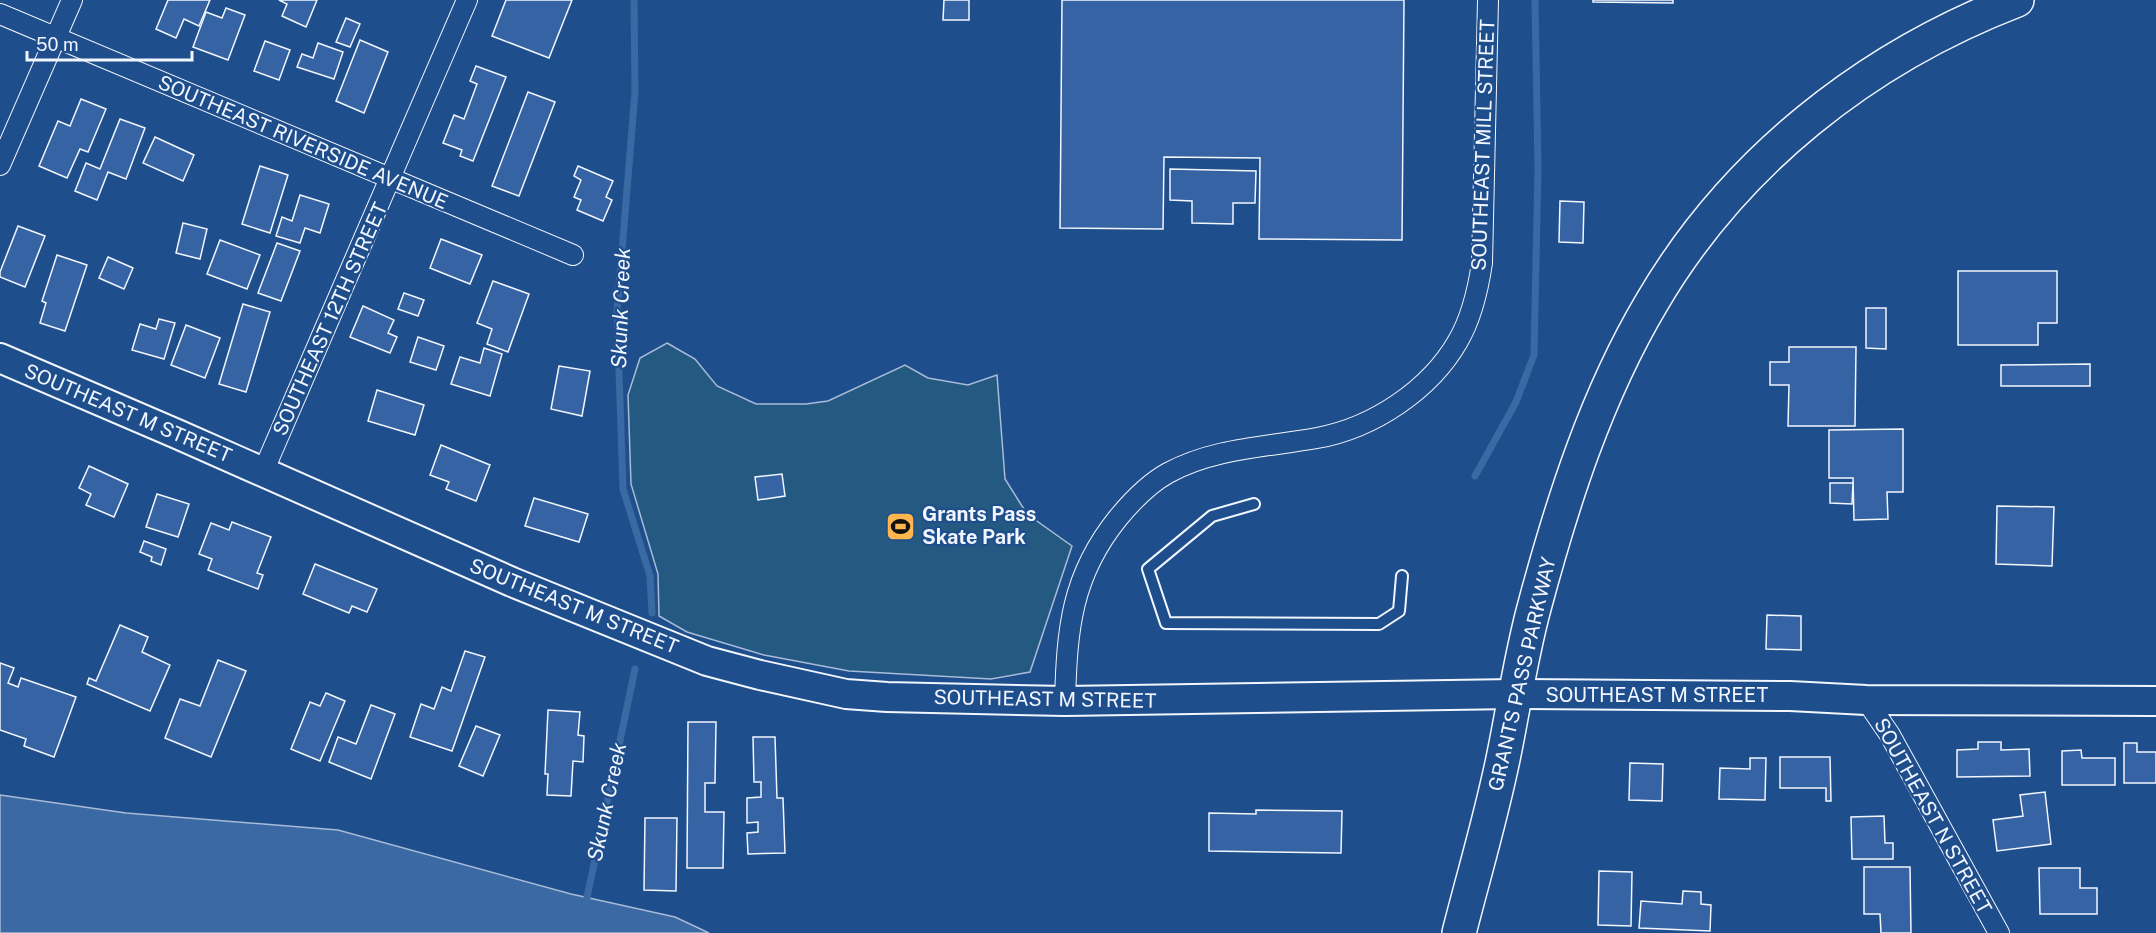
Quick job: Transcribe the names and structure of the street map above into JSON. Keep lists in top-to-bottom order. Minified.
{"streets":{"highway":["GRANTS PASS PARKWAY"],"street":["SOUTHEAST RIVERSIDE AVENUE","SOUTHEAST MILL STREET","SOUTHEAST 12TH STREET","SOUTHEAST M STREET","SOUTHEAST N STREET"]},"crossings":[["SOUTHEAST RIVERSIDE AVENUE","SOUTHEAST 12TH STREET"],["SOUTHEAST MILL STREET","SOUTHEAST M STREET"],["SOUTHEAST 12TH STREET","SOUTHEAST M STREET"],["SOUTHEAST M STREET","GRANTS PASS PARKWAY"],["SOUTHEAST M STREET","SOUTHEAST N STREET"]],"water":["Skunk Creek"],"places":{"sports":["Grants Pass Skate Park"]},"scale_bar":"50 m"}
